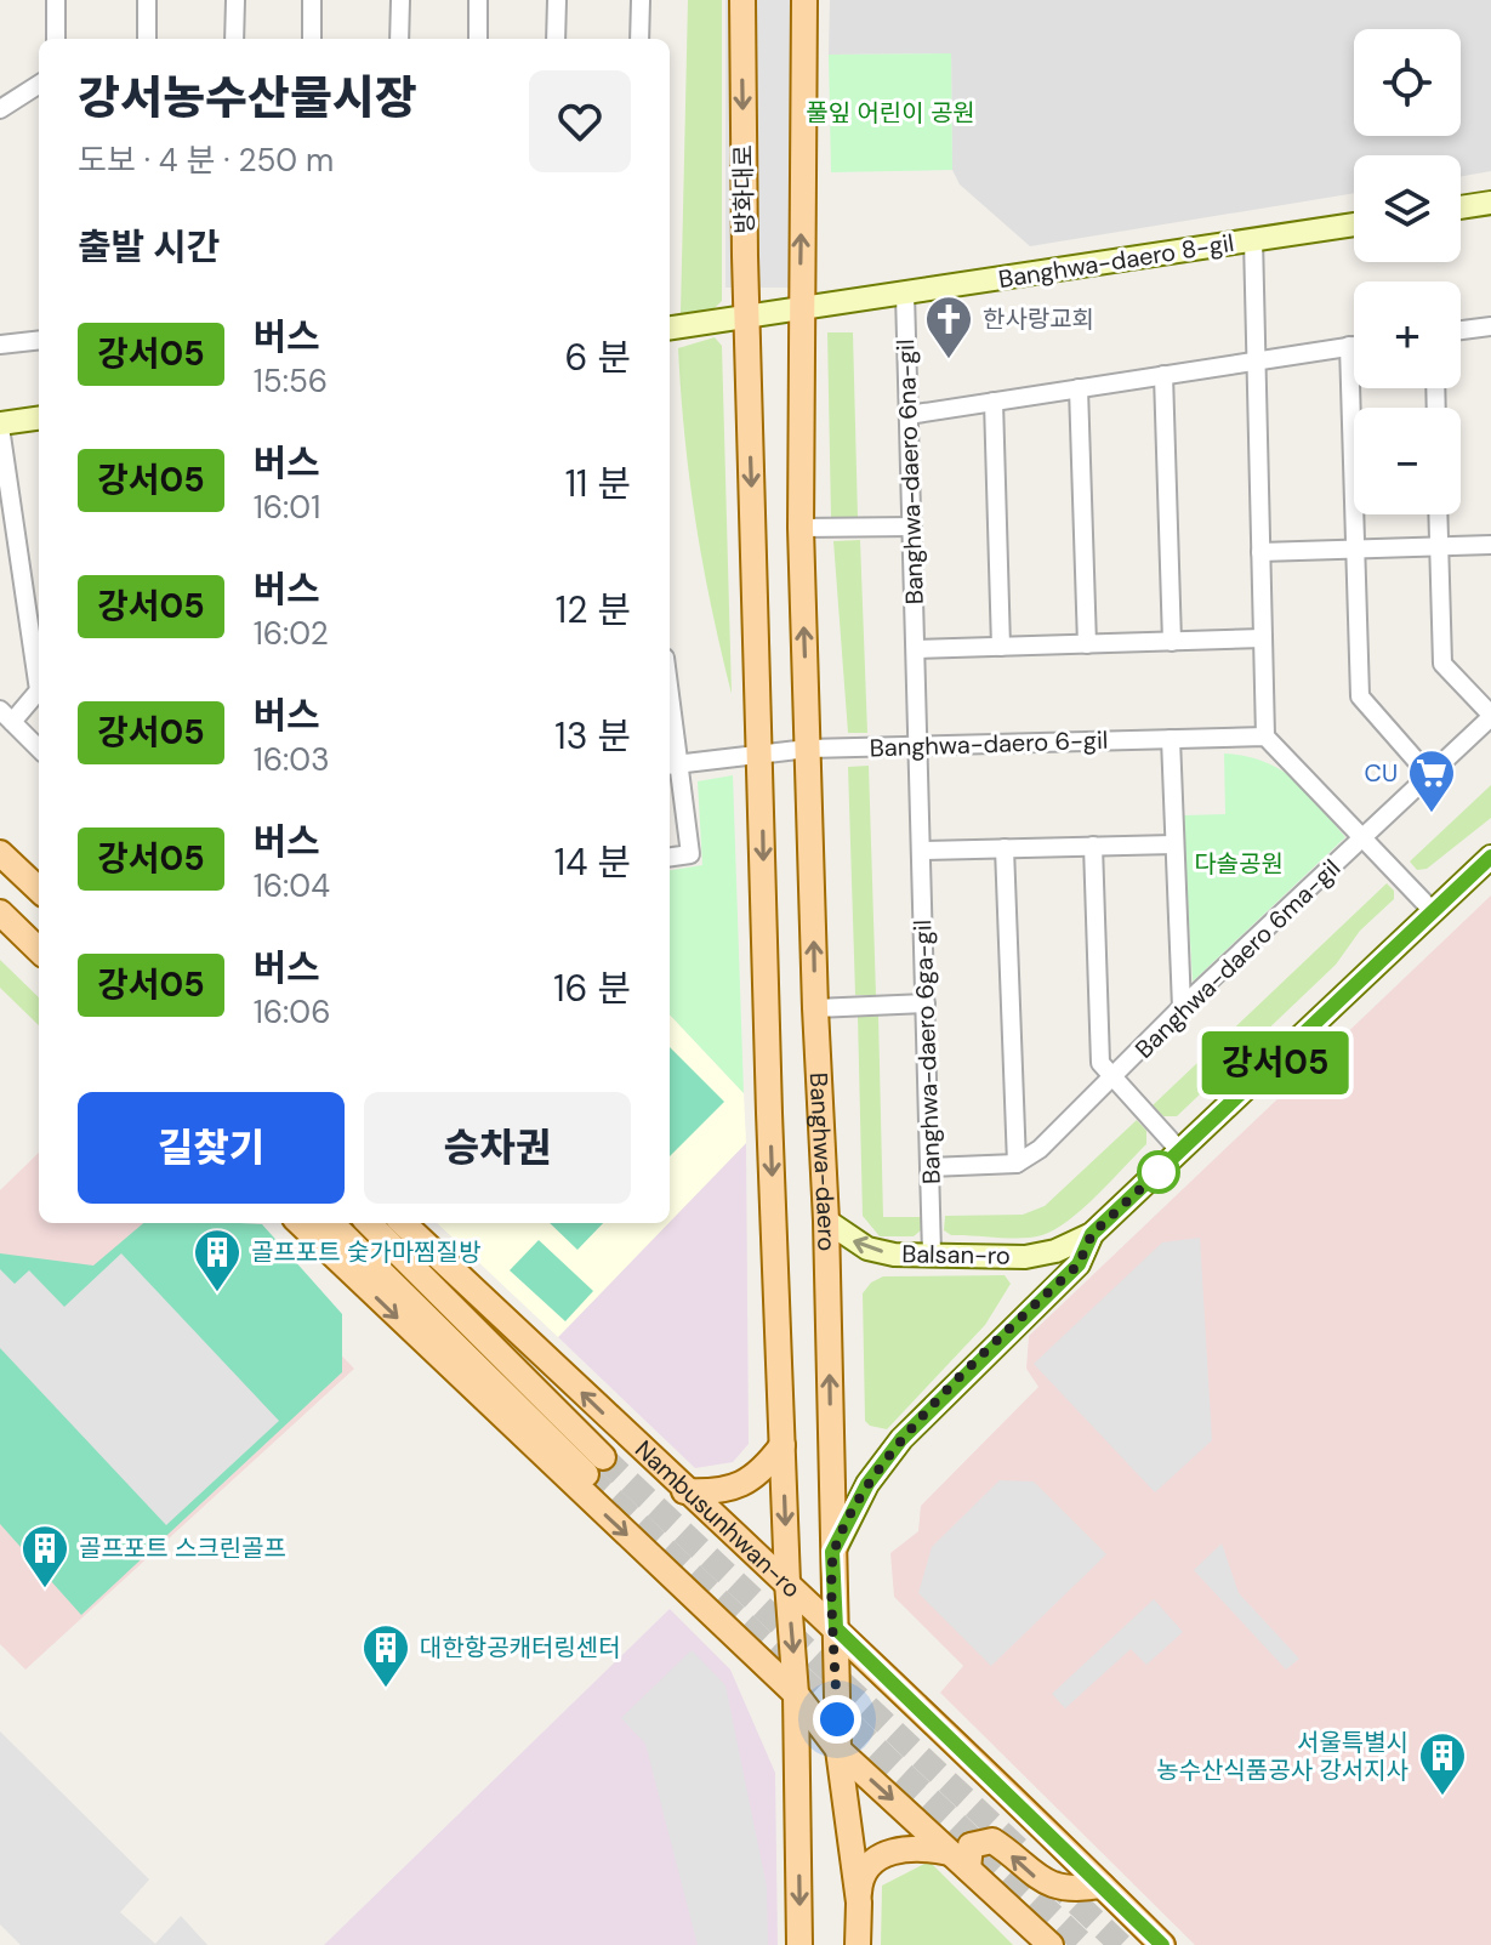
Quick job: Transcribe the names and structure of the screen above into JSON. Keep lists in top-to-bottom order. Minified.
{"streets":{"main road":["방화대로","Banghwa-daero","Nambusunhwan-ro"],"street":["Banghwa-daero 8-gil","Banghwa-daero 6na-gil","Banghwa-daero 6-gil","Banghwa-daero 6ma-gil","Banghwa-daero 6ga-gil","Balsan-ro"]},"crossings":[["방화대로","Banghwa-daero 8-gil"],["방화대로","Banghwa-daero"],["Banghwa-daero 8-gil","Banghwa-daero 6na-gil"],["Banghwa-daero 8-gil","Banghwa-daero"],["Banghwa-daero 6na-gil","Banghwa-daero 6-gil"],["Banghwa-daero 6na-gil","Banghwa-daero 6ga-gil"],["Banghwa-daero 6-gil","Banghwa-daero 6ga-gil"],["Banghwa-daero 6-gil","Banghwa-daero"],["Banghwa-daero 6ga-gil","Balsan-ro"],["Banghwa-daero","Balsan-ro"],["Banghwa-daero","Nambusunhwan-ro"]],"parks":["풀잎 어린이 공원","다솔공원"],"places":{"church":["한사랑교회"],"supermarket":["CU"],"building":["골프포트 숯가마찜질방","골프포트 스크린골프","대한항공캐터링센터","서울특별시 농수산식품공사 강서지사"]},"lines":["bus line 강서05"],"page":{"on_map":"강서05","map_buttons":["+","−"],"heading":[["강서농수산물시장","도보 · 4 분 · 250 m"],"출발 시간"],"list":[{"mark":"강서05","name":"버스","note":"15:56","value":"6 분"},{"mark":"강서05","name":"버스","note":"16:01","value":"11 분"},{"mark":"강서05","name":"버스","note":"16:02","value":"12 분"},{"mark":"강서05","name":"버스","note":"16:03","value":"13 분"},{"mark":"강서05","name":"버스","note":"16:04","value":"14 분"},{"mark":"강서05","name":"버스","note":"16:06","value":"16 분"}],"buttons":["길찾기","승차권"]}}
